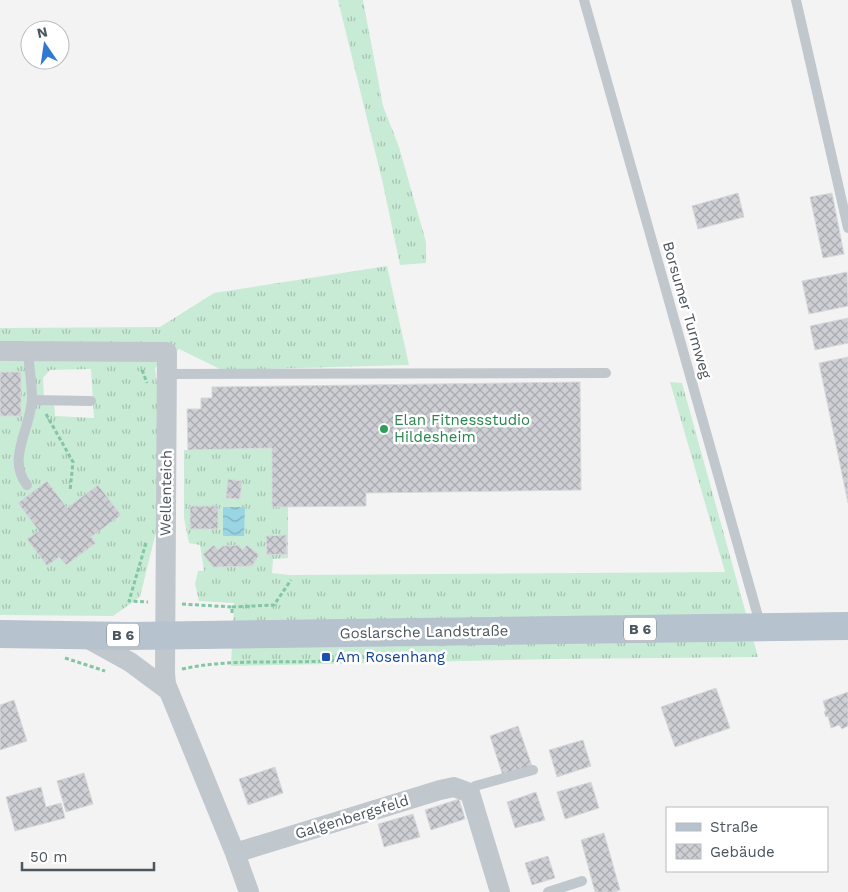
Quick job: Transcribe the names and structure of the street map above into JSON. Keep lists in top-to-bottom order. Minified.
{"streets":{"main road":["B 6","Goslarsche Landstraße"],"street":["Wellenteich","Galgenbergsfeld"],"lane":["Borsumer Turmweg"]},"crossings":[["Borsumer Turmweg","Goslarsche Landstraße"],["Wellenteich","Goslarsche Landstraße"]],"places":{"other":["Elan Fitnessstudio Hildesheim"],"transit":["Am Rosenhang"]},"legend":["Straße","Gebäude"],"scale_bar":"50 m","north":"top"}
